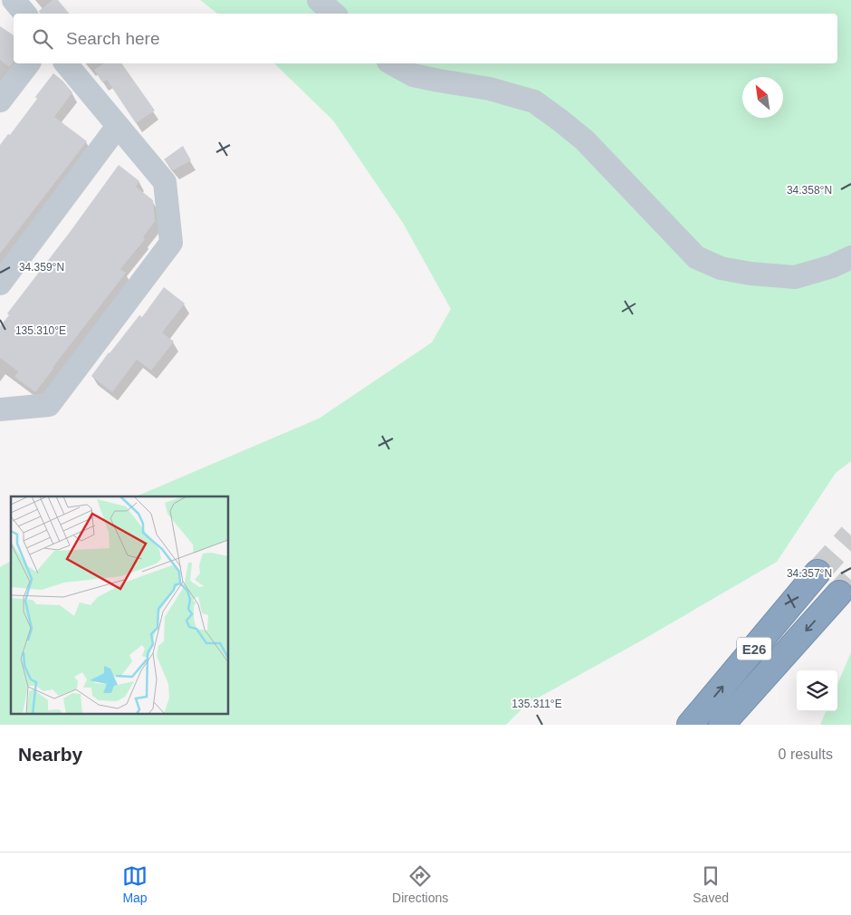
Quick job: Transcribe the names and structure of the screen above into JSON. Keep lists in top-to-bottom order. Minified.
{"streets":{"highway":["E26"]},"north":"top left","page":{"search":"Search here","heading":["Nearby","0 results"],"nav":["Map","Directions","Saved"]},"coordinates":["34.358°N","34.359°N","135.310°E","34.357°N","135.311°E"]}
